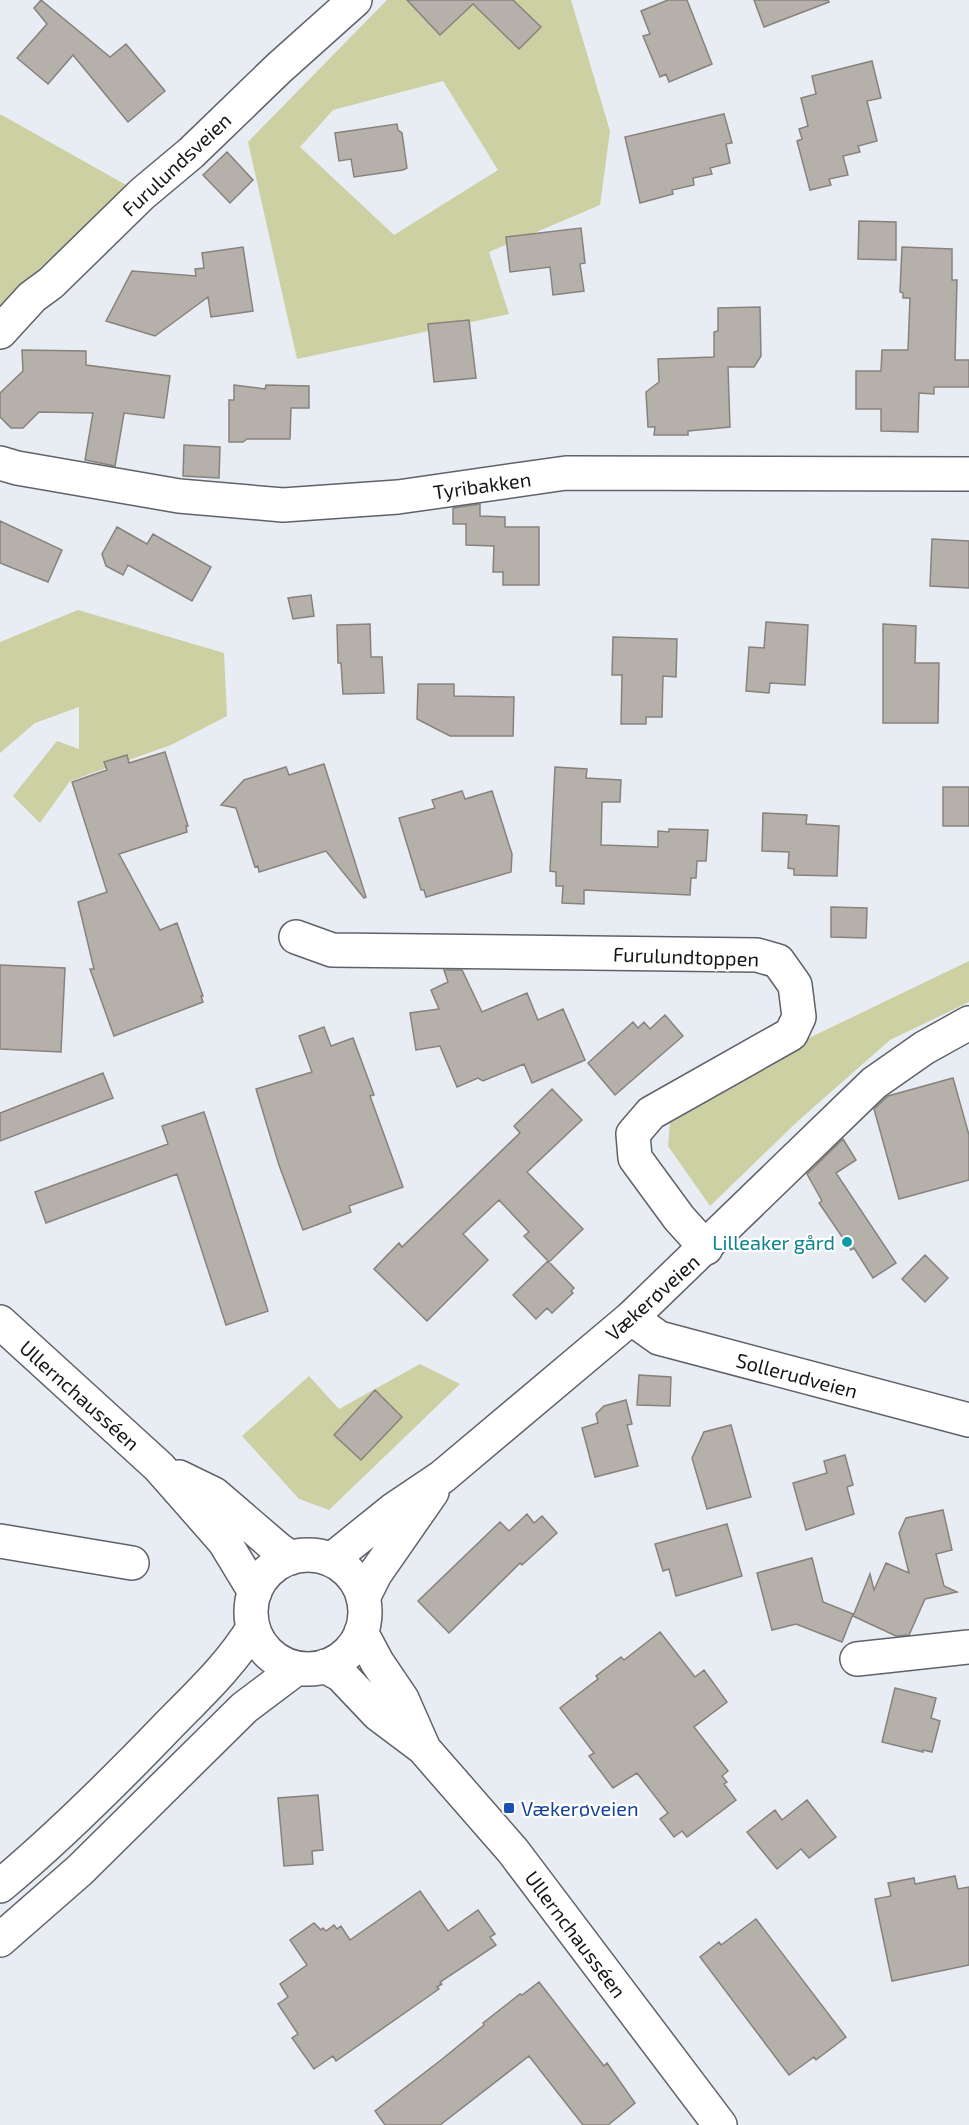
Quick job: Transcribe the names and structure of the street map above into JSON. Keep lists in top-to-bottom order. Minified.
{"streets":{"main road":["Furulundsveien","Tyribakken","Furulundtoppen","Vækerøveien","Sollerudveien","Ullernchausséen"]},"crossings":[["Furulundtoppen","Vækerøveien"],["Vækerøveien","Sollerudveien"],["Vækerøveien","Ullernchausséen"]],"places":{"other":["Lilleaker gård"],"transit":["Vækerøveien"]}}
